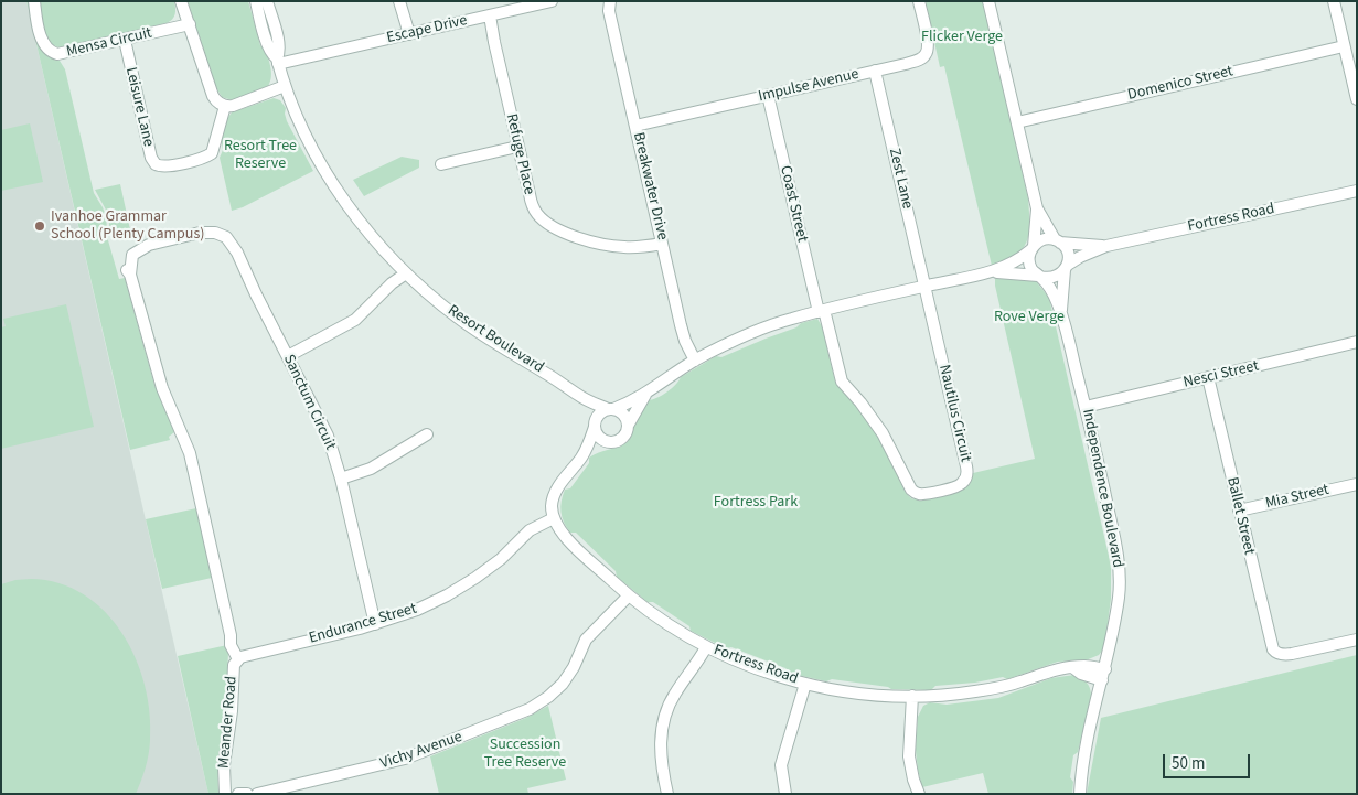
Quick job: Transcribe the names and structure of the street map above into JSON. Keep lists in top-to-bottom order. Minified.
{"streets":{"street":["Escape Drive","Mensa Circuit","Domenico Street","Impulse Avenue","Leisure Lane","Refuge Place","Zest Lane","Breakwater Drive","Coast Street","Fortress Road","Resort Boulevard","Nesci Street","Sanctum Circuit","Nautilus Circuit","Independence Boulevard","Mia Street","Ballet Street","Endurance Street","Meander Road","Vichy Avenue"]},"crossings":[["Escape Drive","Refuge Place"],["Escape Drive","Resort Boulevard"],["Mensa Circuit","Leisure Lane"],["Impulse Avenue","Zest Lane"],["Impulse Avenue","Breakwater Drive"],["Impulse Avenue","Coast Street"],["Refuge Place","Breakwater Drive"],["Zest Lane","Nautilus Circuit"],["Coast Street","Nautilus Circuit"],["Fortress Road","Independence Boulevard"],["Fortress Road","Endurance Street"],["Fortress Road","Vichy Avenue"],["Nesci Street","Independence Boulevard"],["Nesci Street","Ballet Street"],["Sanctum Circuit","Endurance Street"],["Sanctum Circuit","Meander Road"],["Mia Street","Ballet Street"],["Endurance Street","Meander Road"]],"parks":["Flicker Verge","Resort Tree Reserve","Rove Verge","Fortress Park","Succession Tree Reserve"],"places":["Ivanhoe Grammar School (Plenty Campus)"],"scale_bar":"50 m"}
